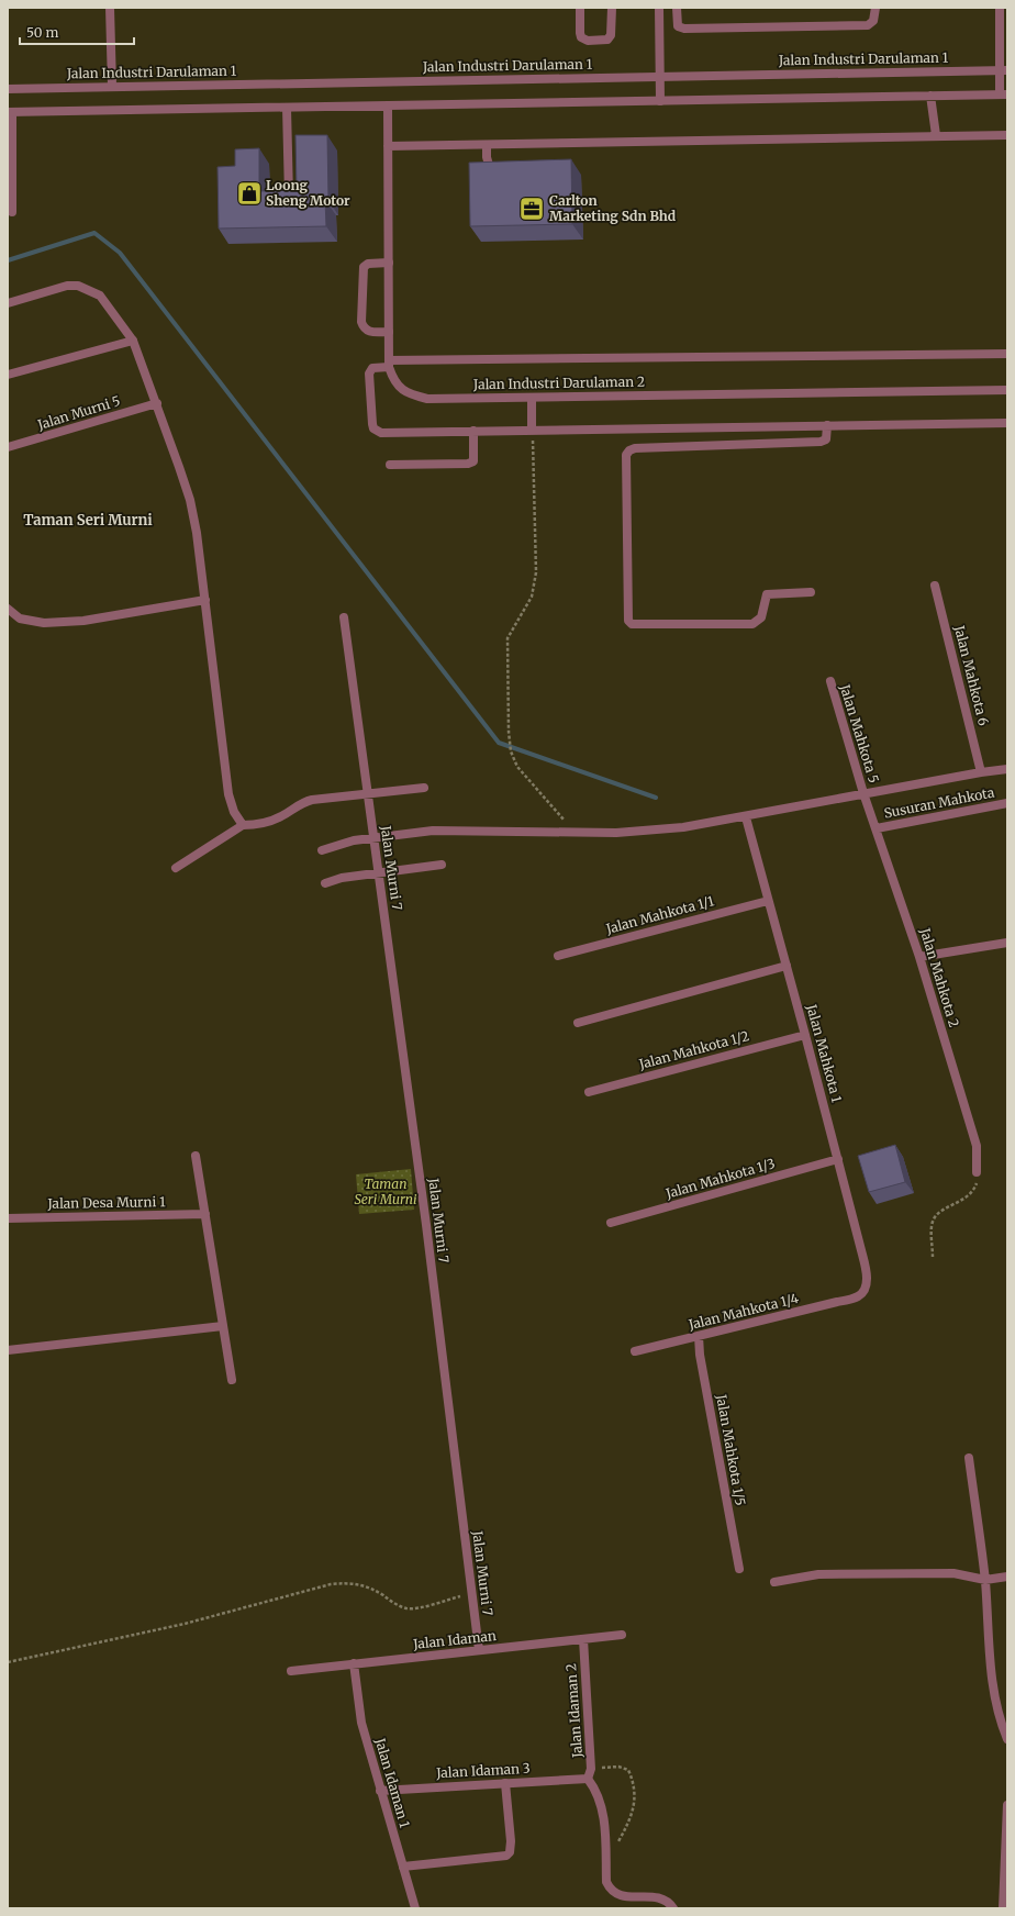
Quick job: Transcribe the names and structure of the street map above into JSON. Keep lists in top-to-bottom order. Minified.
{"streets":{"street":["Jalan Industri Darulaman 1","Jalan Industri Darulaman 2","Jalan Murni 5","Jalan Mahkota 6","Jalan Mahkota 5","Susuran Mahkota","Jalan Murni 7","Jalan Mahkota 1/1","Jalan Mahkota 2","Jalan Mahkota 1/2","Jalan Mahkota 1","Jalan Mahkota 1/3","Jalan Desa Murni 1","Jalan Mahkota 1/4","Jalan Mahkota 1/5","Jalan Idaman","Jalan Idaman 2","Jalan Idaman 3","Jalan Idaman 1"]},"crossings":[["Jalan Mahkota 5","Jalan Mahkota 2"],["Susuran Mahkota","Jalan Mahkota 2"],["Jalan Murni 7","Jalan Idaman"],["Jalan Mahkota 1/1","Jalan Mahkota 1"],["Jalan Mahkota 1/2","Jalan Mahkota 1"],["Jalan Mahkota 1","Jalan Mahkota 1/3"],["Jalan Mahkota 1","Jalan Mahkota 1/4"],["Jalan Mahkota 1/4","Jalan Mahkota 1/5"],["Jalan Idaman","Jalan Idaman 2"],["Jalan Idaman","Jalan Idaman 1"],["Jalan Idaman 2","Jalan Idaman 3"],["Jalan Idaman 3","Jalan Idaman 1"]],"districts":["Taman Seri Murni"],"parks":["Taman Seri Murni"],"places":{"shop":["Loong Sheng Motor"],"office":["Carlton Marketing Sdn Bhd"]},"scale_bar":"50 m"}
